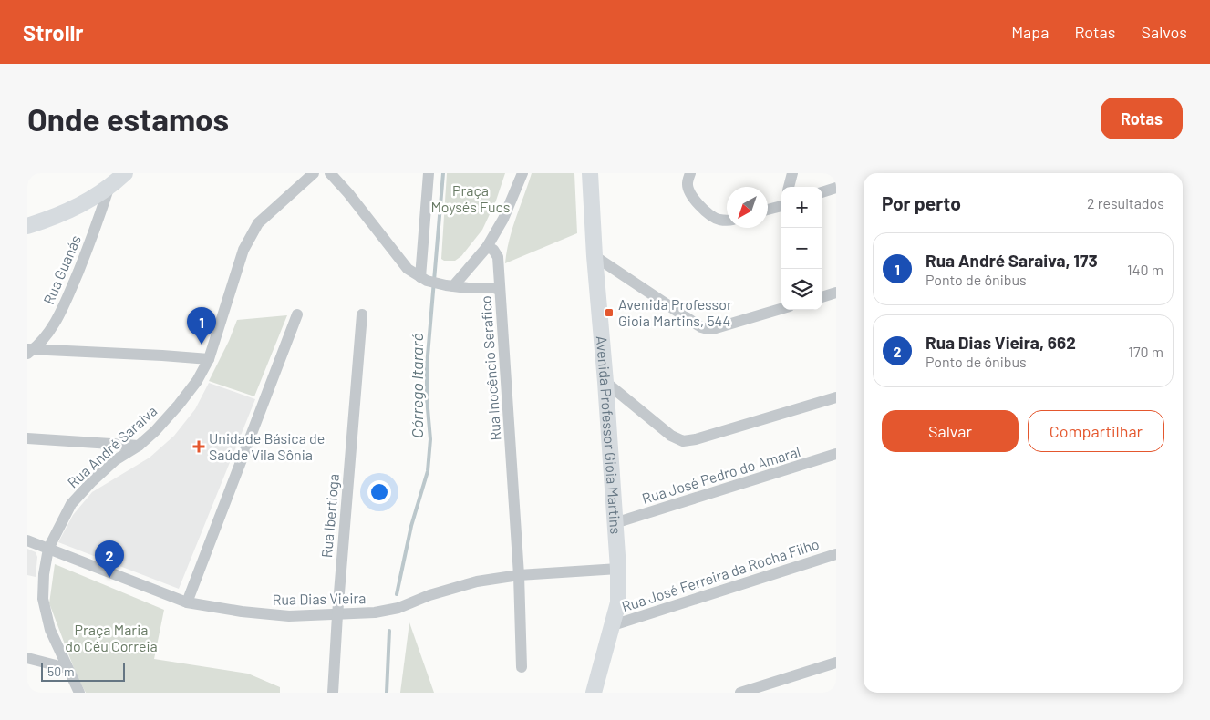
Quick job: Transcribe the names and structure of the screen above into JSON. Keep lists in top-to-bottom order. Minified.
{"streets":{"street":["Rua Guanás","Rua Inocêncio Serafico","Avenida Professor Gioia Martins","Rua André Saraiva","Rua José Pedro do Amaral","Rua Ibertioga","Rua José Ferreira da Rocha Filho","Rua Dias Vieira"]},"crossings":[["Rua Inocêncio Serafico","Rua Dias Vieira"],["Avenida Professor Gioia Martins","Rua José Pedro do Amaral"],["Avenida Professor Gioia Martins","Rua José Ferreira da Rocha Filho"],["Avenida Professor Gioia Martins","Rua Dias Vieira"],["Rua André Saraiva","Rua Dias Vieira"],["Rua Ibertioga","Rua Dias Vieira"]],"water":["Córrego Itararé"],"parks":["Praça Moysés Fucs","Praça Maria do Céu Correia"],"places":{"transit":["Avenida Professor Gioia Martins, 544"],"health":["Unidade Básica de Saúde Vila Sônia"]},"scale_bar":"50 m","north":"bottom left","page":{"header":"Strollr","nav":["Mapa","Rotas","Salvos"],"buttons":["Rotas",["Salvar","Compartilhar"]],"title":"Onde estamos","heading":["Por perto","2 resultados"],"map_buttons":["+","−"],"list":[{"mark":"1","name":"Rua André Saraiva, 173","note":"Ponto de ônibus","value":"140 m"},{"mark":"2","name":"Rua Dias Vieira, 662","note":"Ponto de ônibus","value":"170 m"}],"pins":["1","2"],"scale":"50 m"}}
